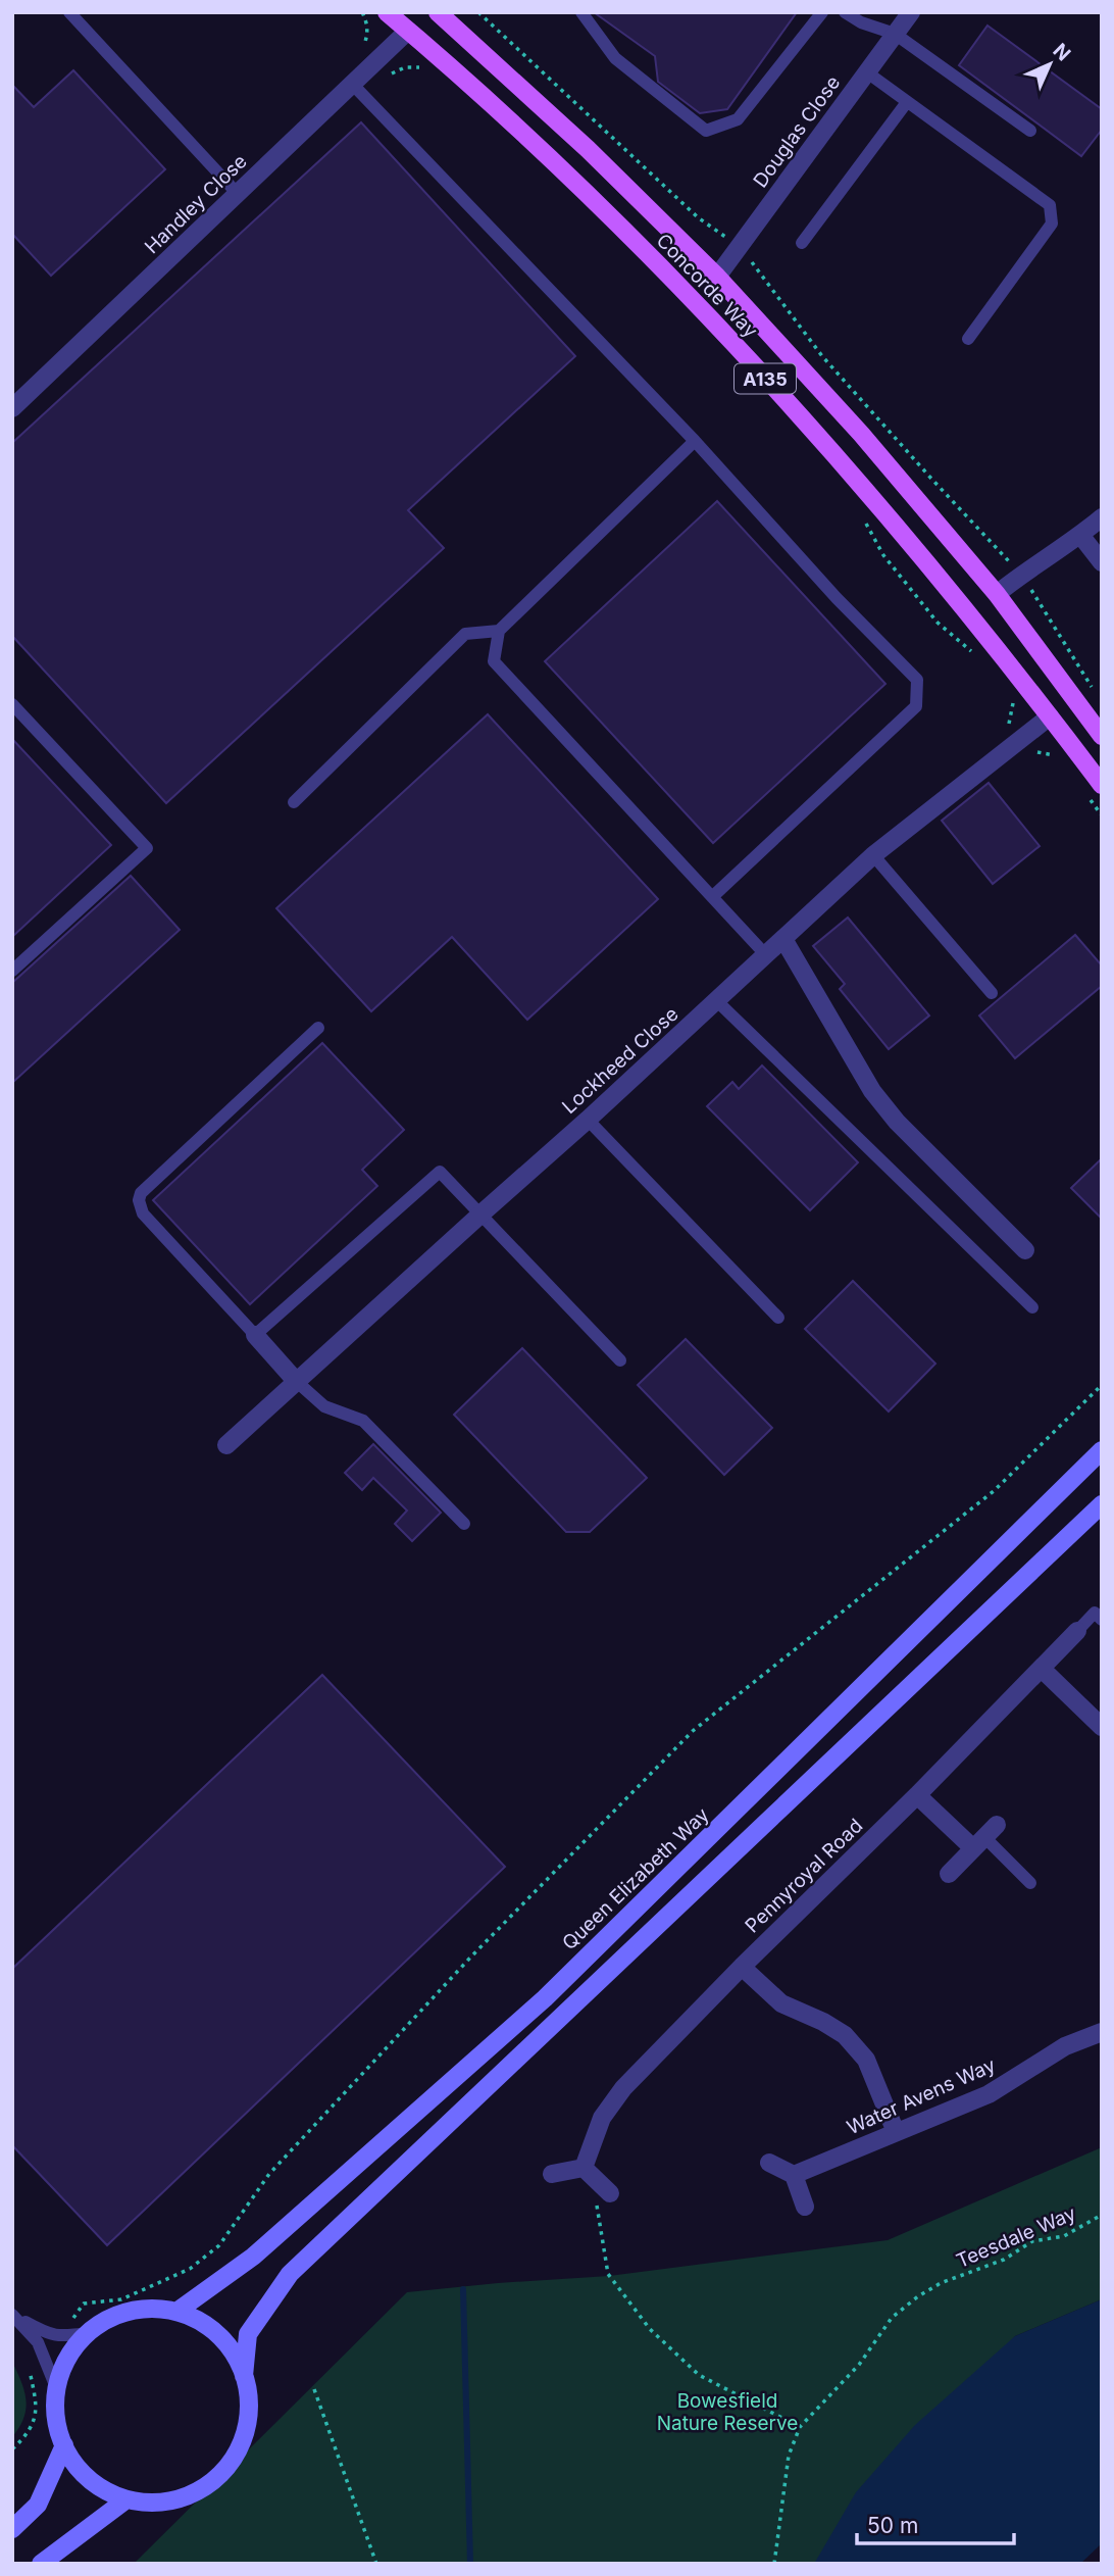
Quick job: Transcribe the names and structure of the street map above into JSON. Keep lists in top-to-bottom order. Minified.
{"streets":{"main road":["Concorde Way","A135"],"street":["Douglas Close","Handley Close","Lockheed Close","Pennyroyal Road","Queen Elizabeth Way","Water Avens Way"],"path":["Teesdale Way"]},"crossings":[["Douglas Close","Concorde Way"],["Handley Close","Concorde Way"],["Concorde Way","Lockheed Close"]],"parks":["Bowesfield Nature Reserve"],"scale_bar":"50 m","north":"top right"}
